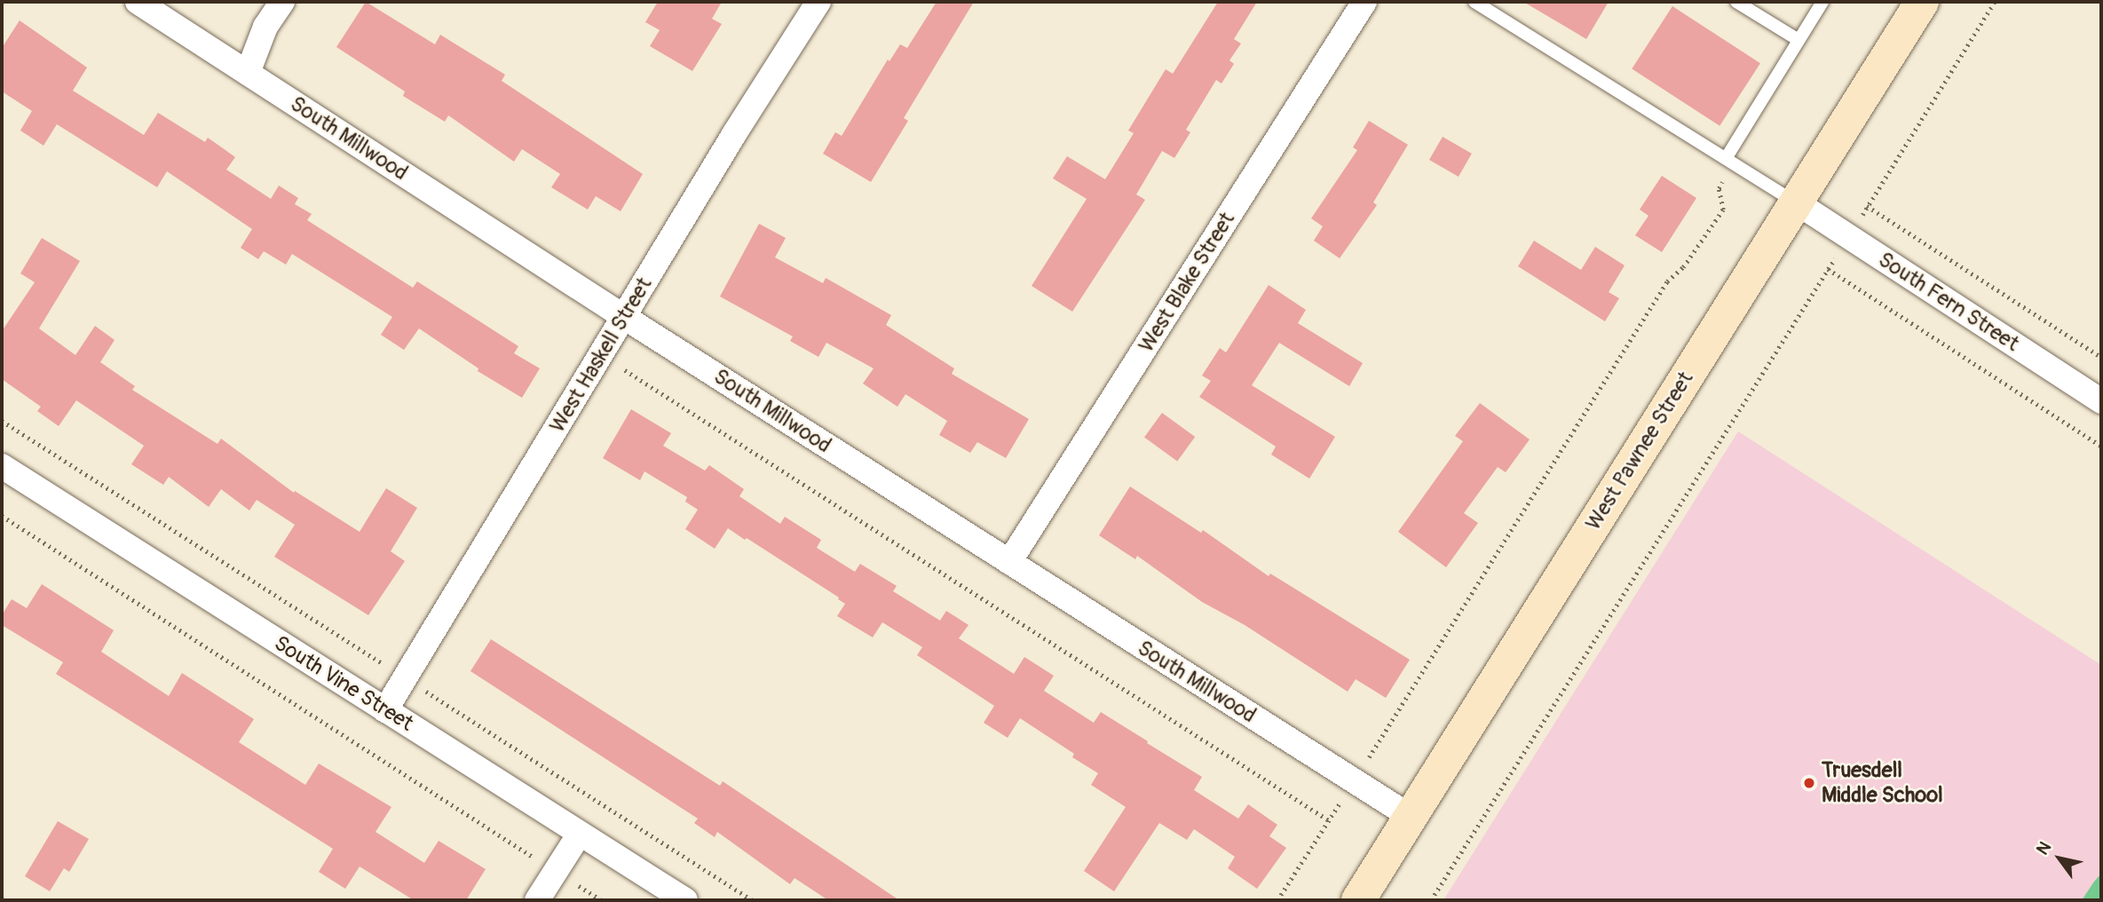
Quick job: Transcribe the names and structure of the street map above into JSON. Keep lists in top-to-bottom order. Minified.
{"streets":{"main road":["West Pawnee Street"],"street":["South Millwood","West Blake Street","South Fern Street","West Haskell Street","South Vine Street"]},"crossings":[["South Millwood","West Blake Street"],["South Millwood","West Haskell Street"],["South Millwood","West Pawnee Street"],["South Fern Street","West Pawnee Street"],["West Haskell Street","South Vine Street"]],"places":["Truesdell Middle School"],"north":"top left"}
